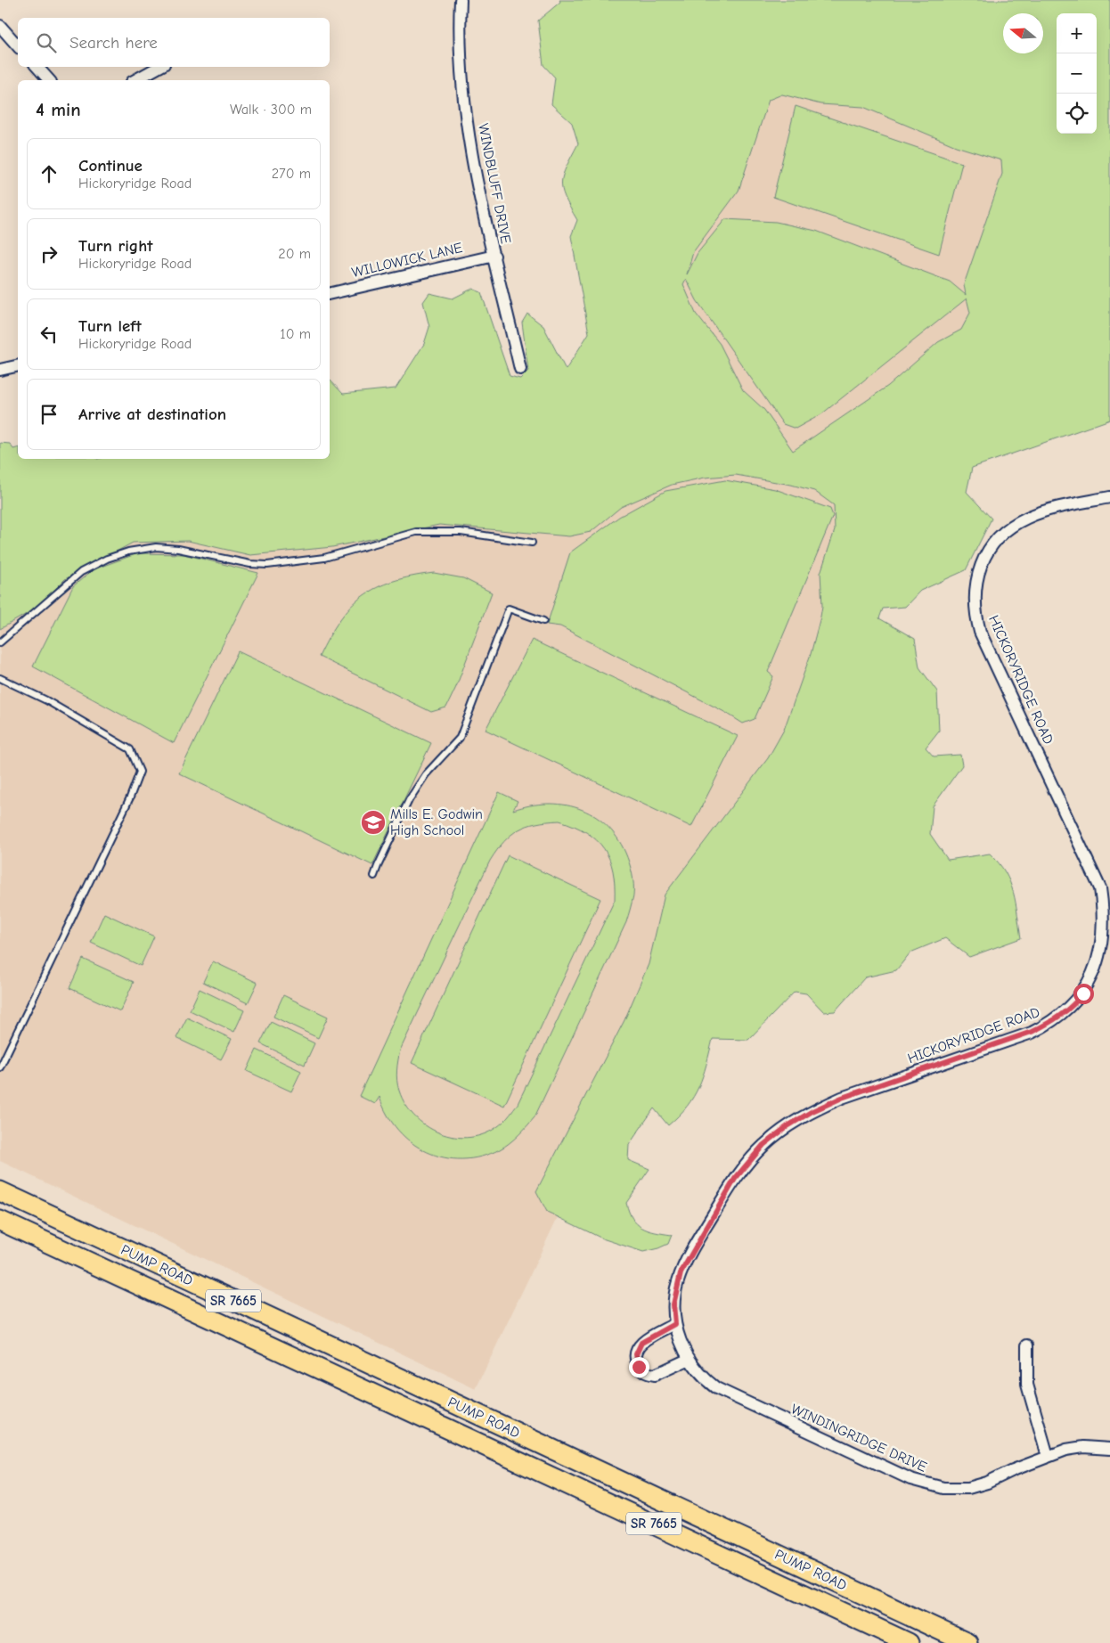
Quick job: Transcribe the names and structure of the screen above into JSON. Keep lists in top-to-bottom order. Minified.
{"streets":{"main road":["PUMP ROAD","SR 7665"],"street":["WINDBLUFF DRIVE","WILLOWICK LANE","HICKORYRIDGE ROAD","WINDINGRIDGE DRIVE"]},"crossings":[["WINDBLUFF DRIVE","WILLOWICK LANE"],["HICKORYRIDGE ROAD","WINDINGRIDGE DRIVE"]],"places":{"school or university":["Mills E. Godwin High School"]},"north":"left","page":{"map_buttons":["+","−"],"search":"Search here","heading":["4 min","Walk · 300 m"],"list":[["Continue","Hickoryridge Road","270 m"],["Turn right","Hickoryridge Road","20 m"],["Turn left","Hickoryridge Road","10 m"],"Arrive at destination"]}}
